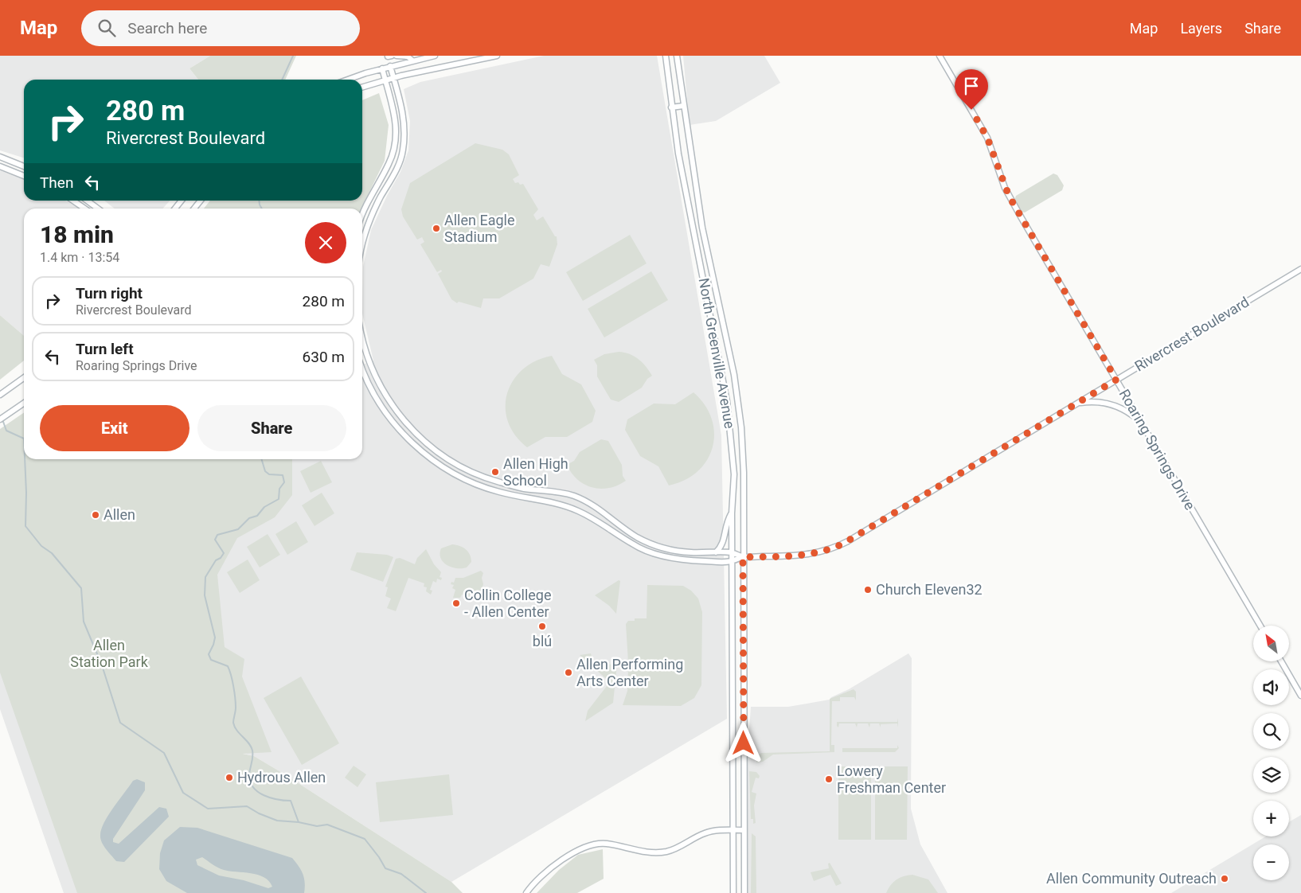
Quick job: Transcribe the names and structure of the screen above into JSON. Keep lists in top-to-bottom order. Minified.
{"streets":{"street":["Rivercrest Boulevard","North Greenville Avenue","Roaring Springs Drive"]},"crossings":[["Rivercrest Boulevard","North Greenville Avenue"],["Rivercrest Boulevard","Roaring Springs Drive"]],"parks":["Allen Station Park"],"places":["Allen Eagle Stadium","Allen High School","Allen","Church Eleven32","Collin College - Allen Center","blú","Allen Performing Arts Center","Hydrous Allen","Lowery Freshman Center","Allen Community Outreach"],"north":"top left","page":{"header":"Map","search":"Search here","nav":["Map","Layers","Share"],"turn":["280 m","Rivercrest Boulevard"],"then":"Then","heading":["18 min","1.4 km · 13:54"],"list":[{"name":"Turn right","note":"Rivercrest Boulevard","value":"280 m"},{"name":"Turn left","note":"Roaring Springs Drive","value":"630 m"}],"buttons":["Exit","Share"],"map_buttons":["+","−"]}}
